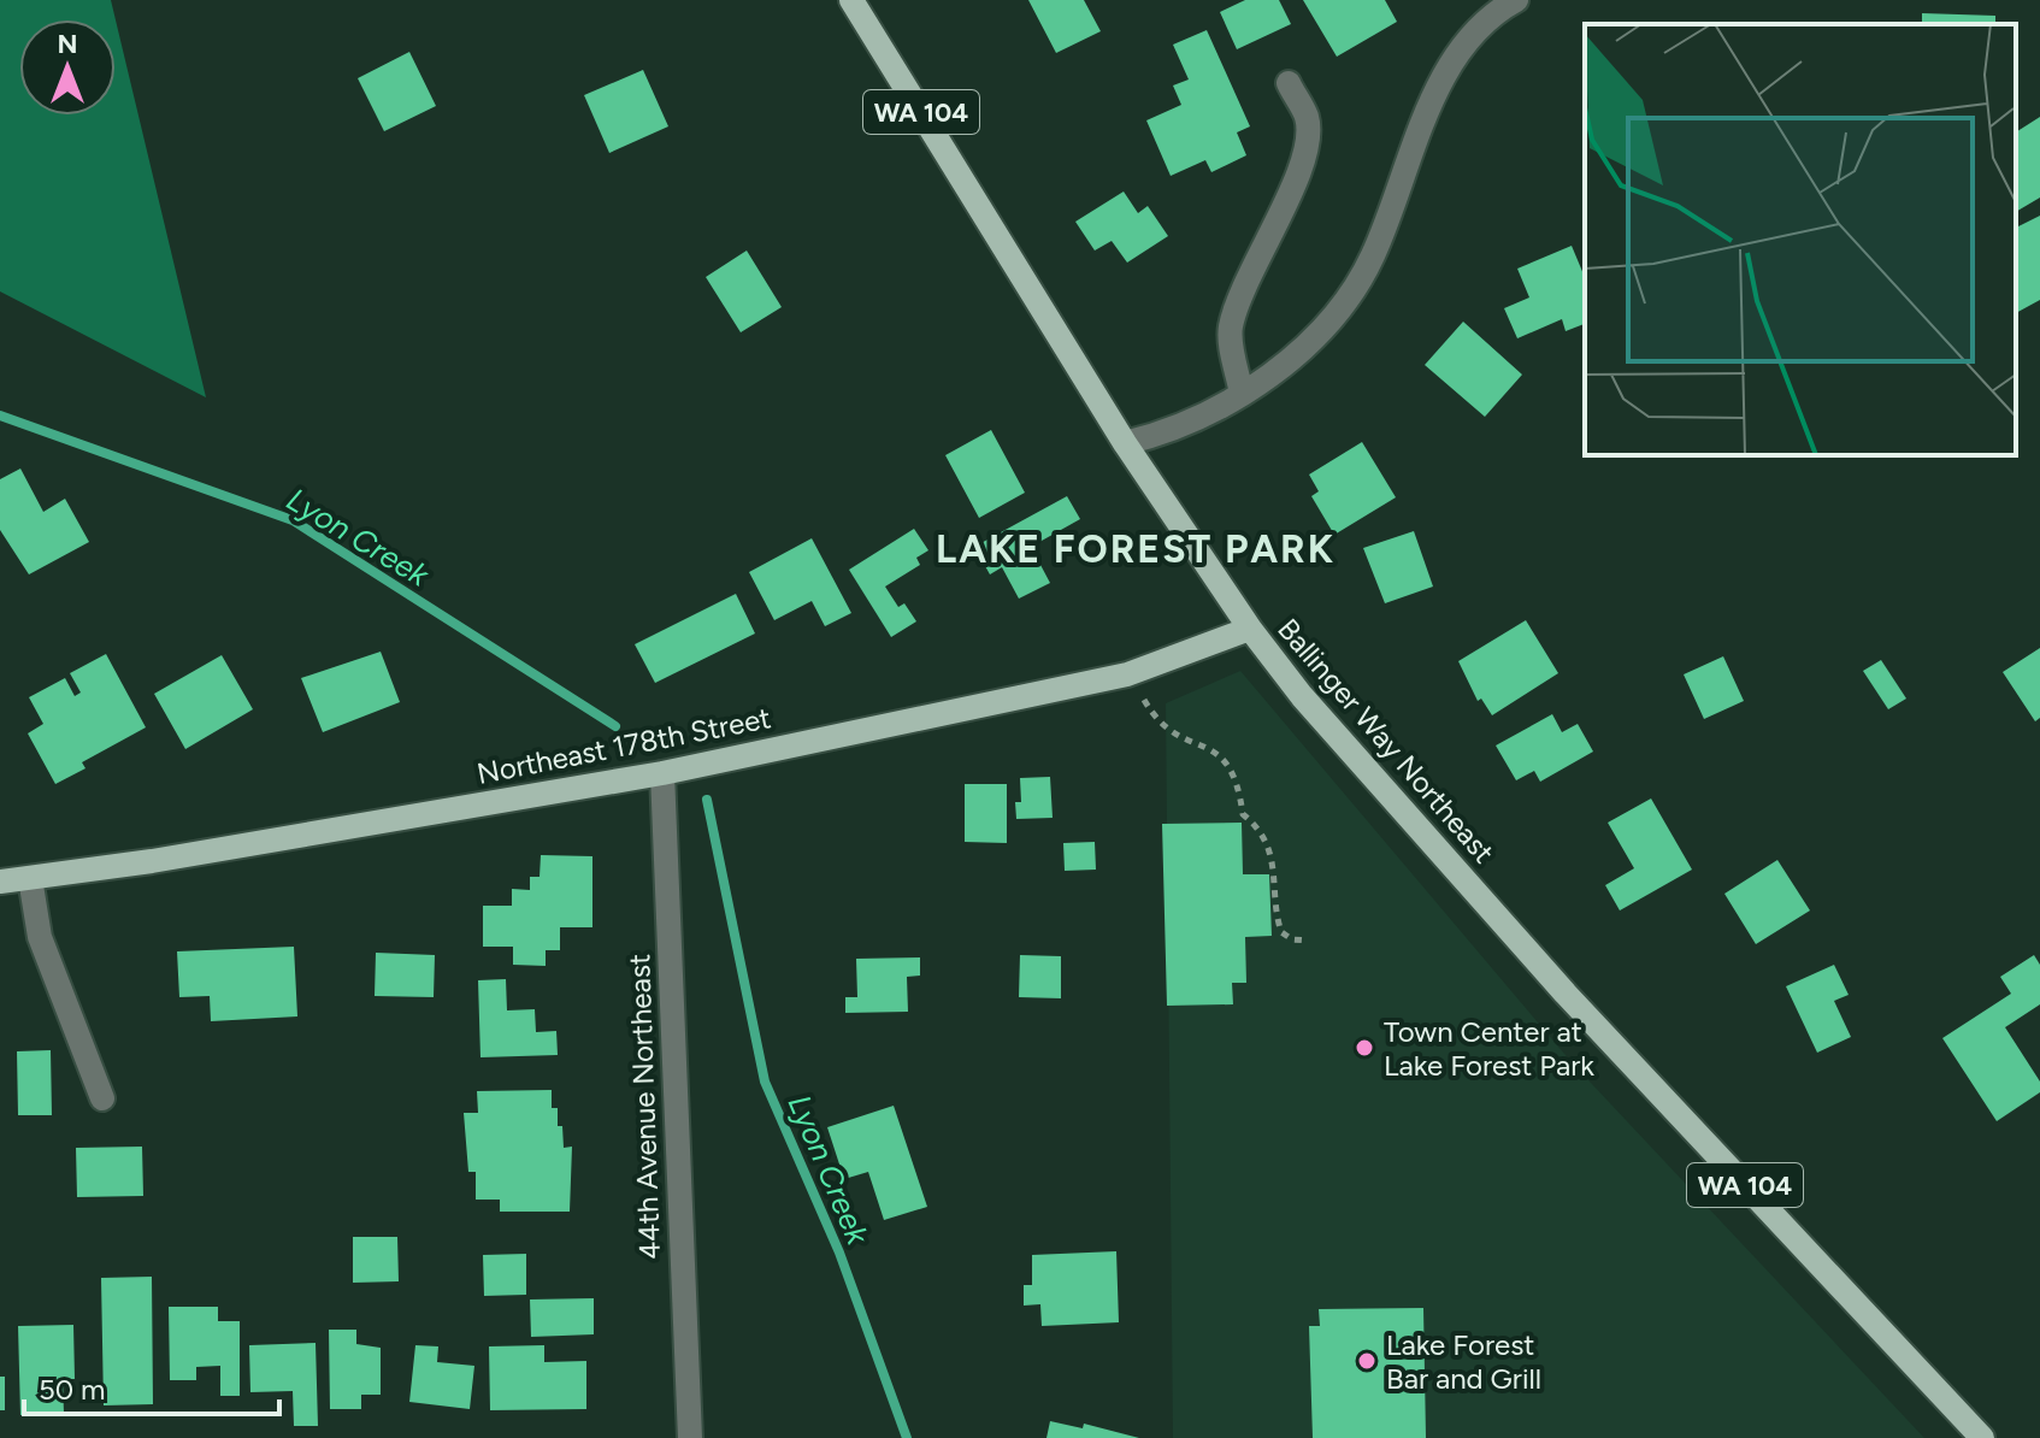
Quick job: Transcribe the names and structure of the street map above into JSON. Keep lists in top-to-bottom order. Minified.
{"streets":{"main road":["WA 104","Ballinger Way Northeast","Northeast 178th Street"],"street":["44th Avenue Northeast"]},"crossings":[["Ballinger Way Northeast","Northeast 178th Street"],["Northeast 178th Street","44th Avenue Northeast"]],"districts":["LAKE FOREST PARK"],"water":["Lyon Creek"],"places":["Town Center at Lake Forest Park","Lake Forest Bar and Grill"],"scale_bar":"50 m","north":"top"}
